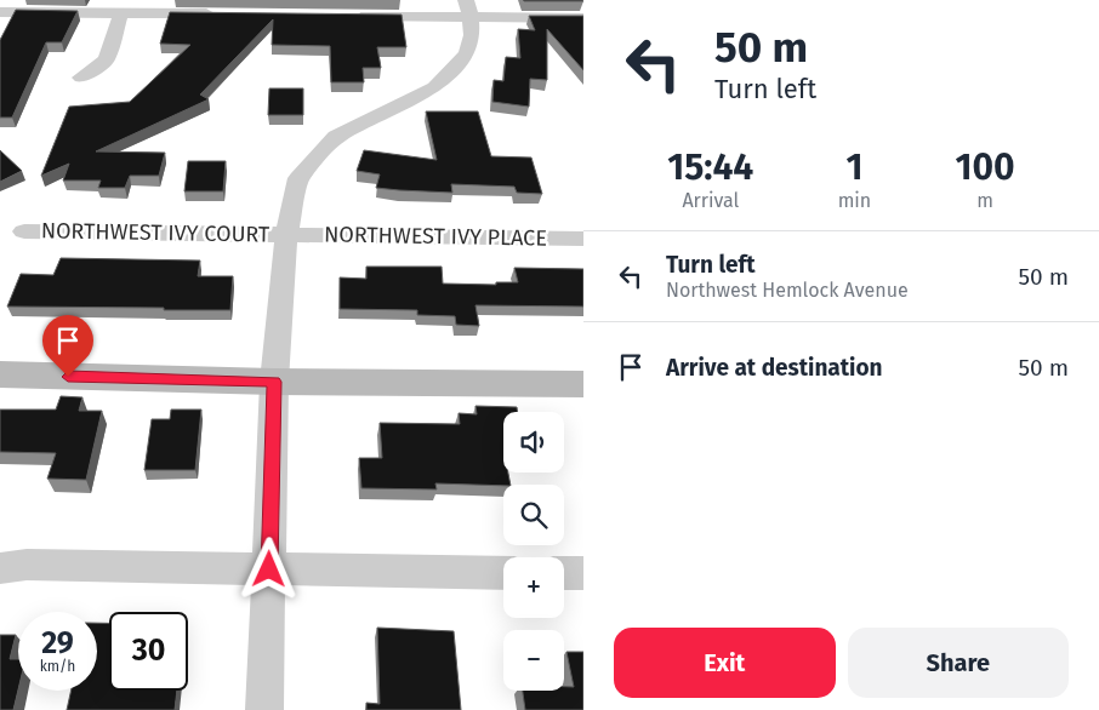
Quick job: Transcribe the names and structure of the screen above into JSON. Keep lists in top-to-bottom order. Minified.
{"streets":{"street":["NORTHWEST IVY COURT","NORTHWEST IVY PLACE"]},"crossings":[["NORTHWEST IVY COURT","NORTHWEST IVY PLACE"]],"page":{"turn":["50 m","Turn left"],"eta":["15:44","Arrival","1","min","100","m"],"list":[{"name":"Turn left","note":"Northwest Hemlock Avenue","value":"50 m"},{"name":"Arrive at destination","value":"50 m"}],"map_buttons":["+","−"],"speed":"29 km/h","limit":"30","buttons":["Exit","Share"]}}
